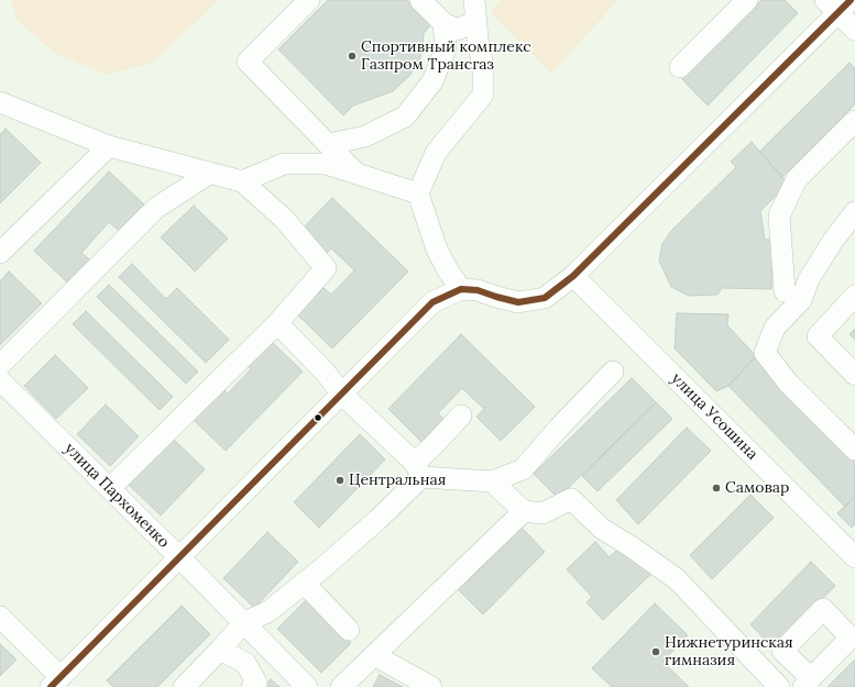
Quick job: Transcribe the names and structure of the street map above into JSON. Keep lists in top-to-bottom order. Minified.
{"streets":{"street":["улица Усошина","улица Пархоменко"]},"places":["Спортивный комплекс Газпром Трансгаз","Центральная","Самовар","Нижнетуринская гимназия"]}
